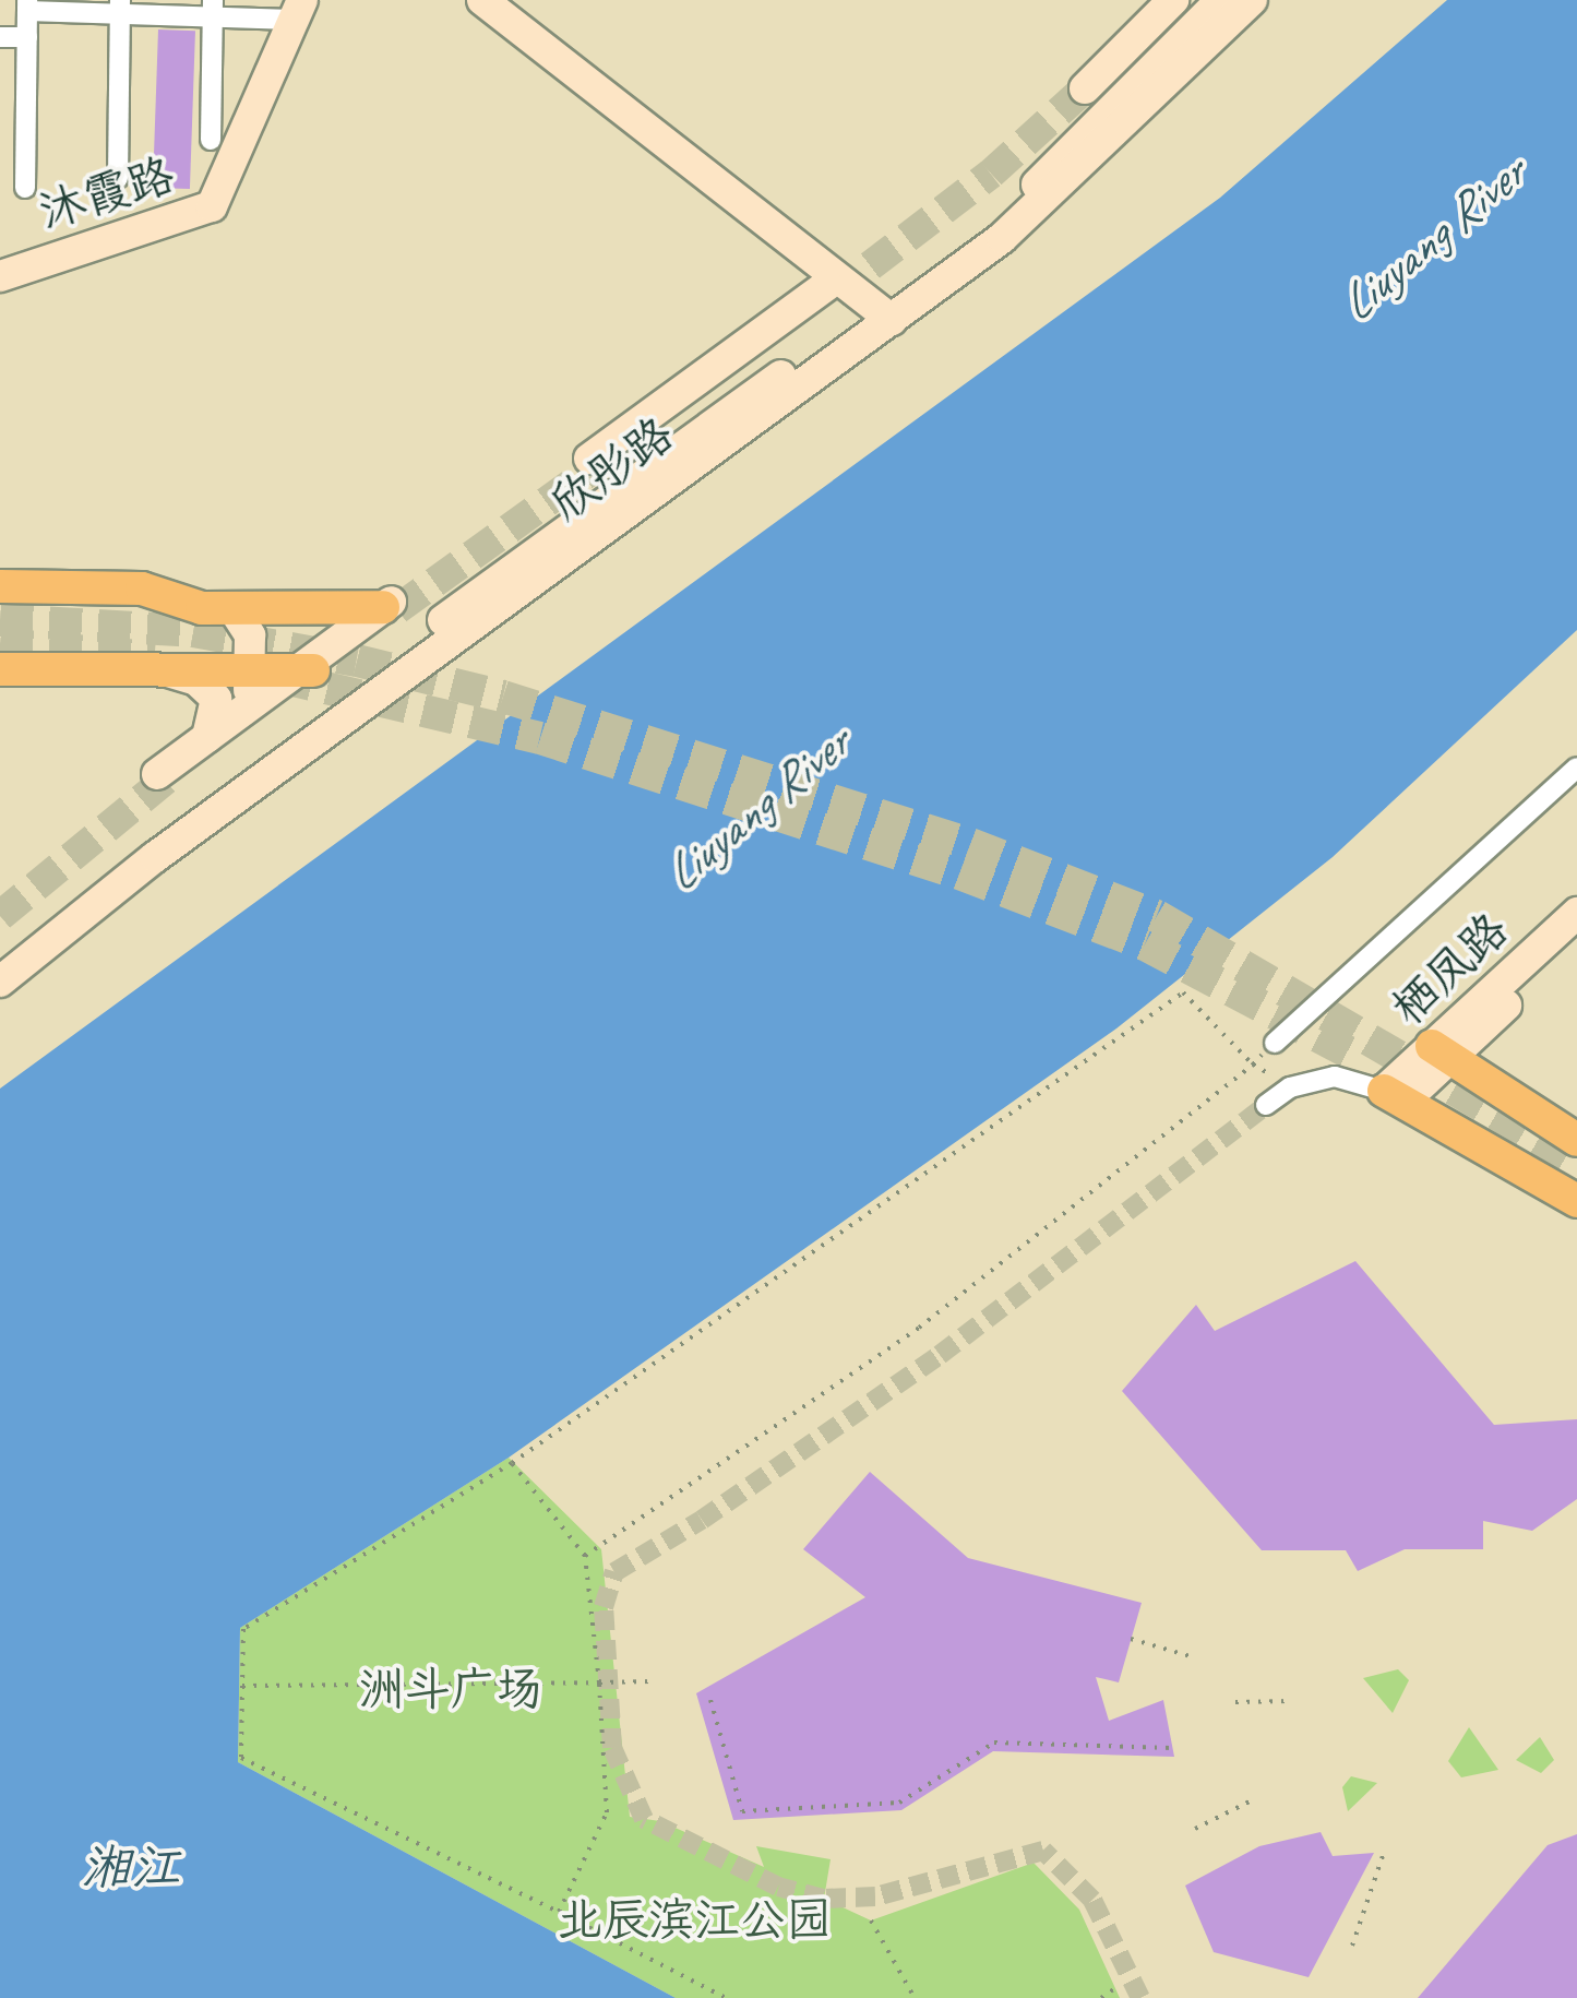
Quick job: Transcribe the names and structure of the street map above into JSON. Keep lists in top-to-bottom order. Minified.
{"streets":{"main road":["沐霞路","欣彤路","栖凤路"]},"water":["Liuyang River","湘江"],"parks":["洲斗广场","北辰滨江公园"]}
